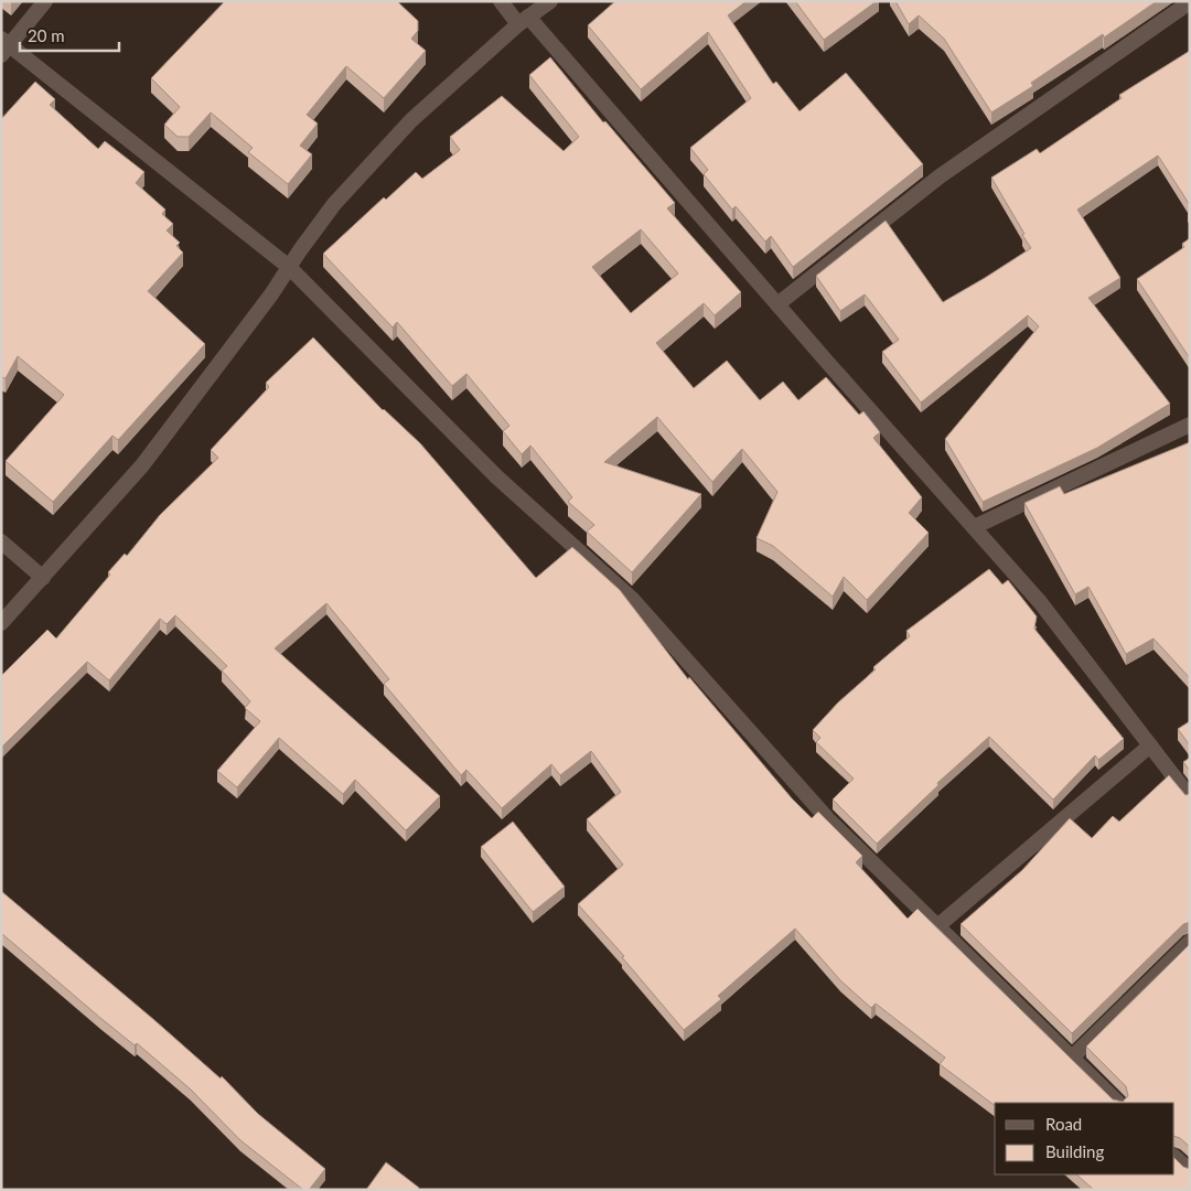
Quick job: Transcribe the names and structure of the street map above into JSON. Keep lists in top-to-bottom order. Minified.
{"legend":["Road","Building"],"scale_bar":"20 m"}
